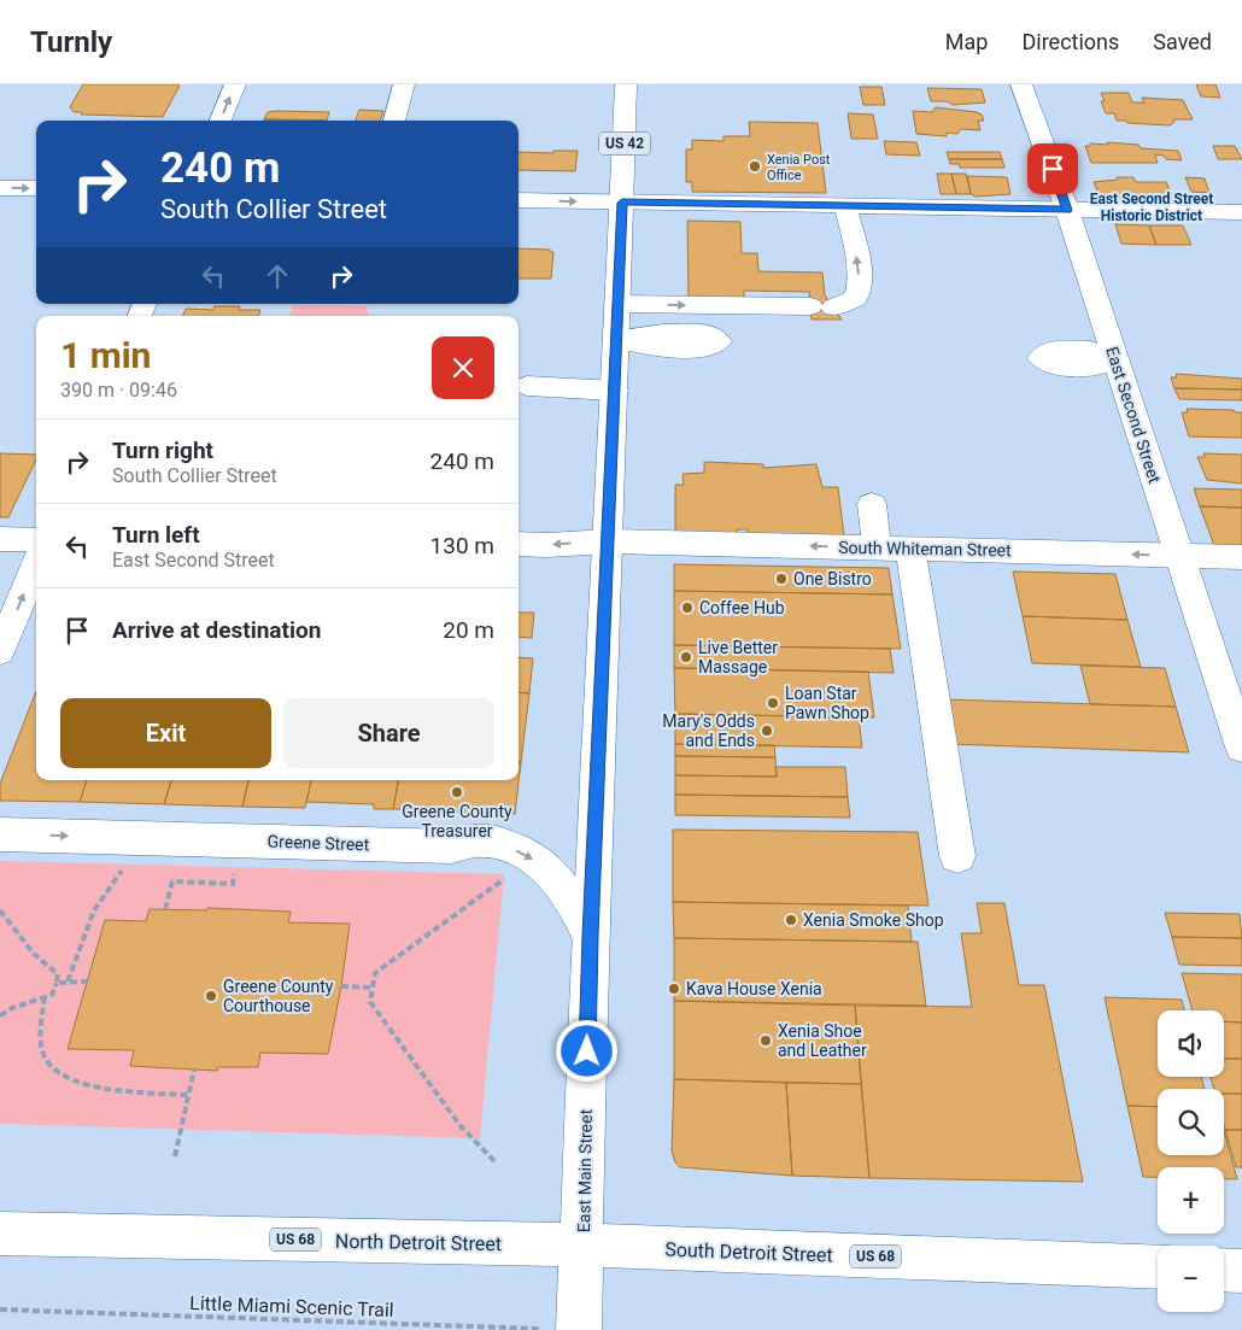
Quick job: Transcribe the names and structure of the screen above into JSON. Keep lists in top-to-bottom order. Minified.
{"streets":{"main road":["US 42","East Second Street","South Whiteman Street","Greene Street","East Main Street","US 68","North Detroit Street","South Detroit Street"],"path":["Little Miami Scenic Trail"]},"crossings":[["US 42","East Main Street"],["US 42","North Detroit Street"],["US 42","South Detroit Street"],["US 42","Little Miami Scenic Trail"],["East Second Street","South Whiteman Street"],["South Whiteman Street","East Main Street"],["Greene Street","East Main Street"],["East Main Street","North Detroit Street"],["East Main Street","South Detroit Street"],["North Detroit Street","South Detroit Street"]],"one_way":["Greene Street"],"districts":["East Second Street Historic District"],"places":["Xenia Post Office","One Bistro","Coffee Hub","Live Better Massage","Loan Star Pawn Shop","Mary's Odds and Ends","Greene County Treasurer","Xenia Smoke Shop","Kava House Xenia","Greene County Courthouse","Xenia Shoe and Leather"],"page":{"header":"Turnly","nav":["Map","Directions","Saved"],"turn":["240 m","South Collier Street"],"heading":["1 min","390 m · 09:46"],"list":[{"name":"Turn right","note":"South Collier Street","value":"240 m"},{"name":"Turn left","note":"East Second Street","value":"130 m"},{"name":"Arrive at destination","value":"20 m"}],"buttons":["Exit","Share"],"map_buttons":["+","−"]}}
